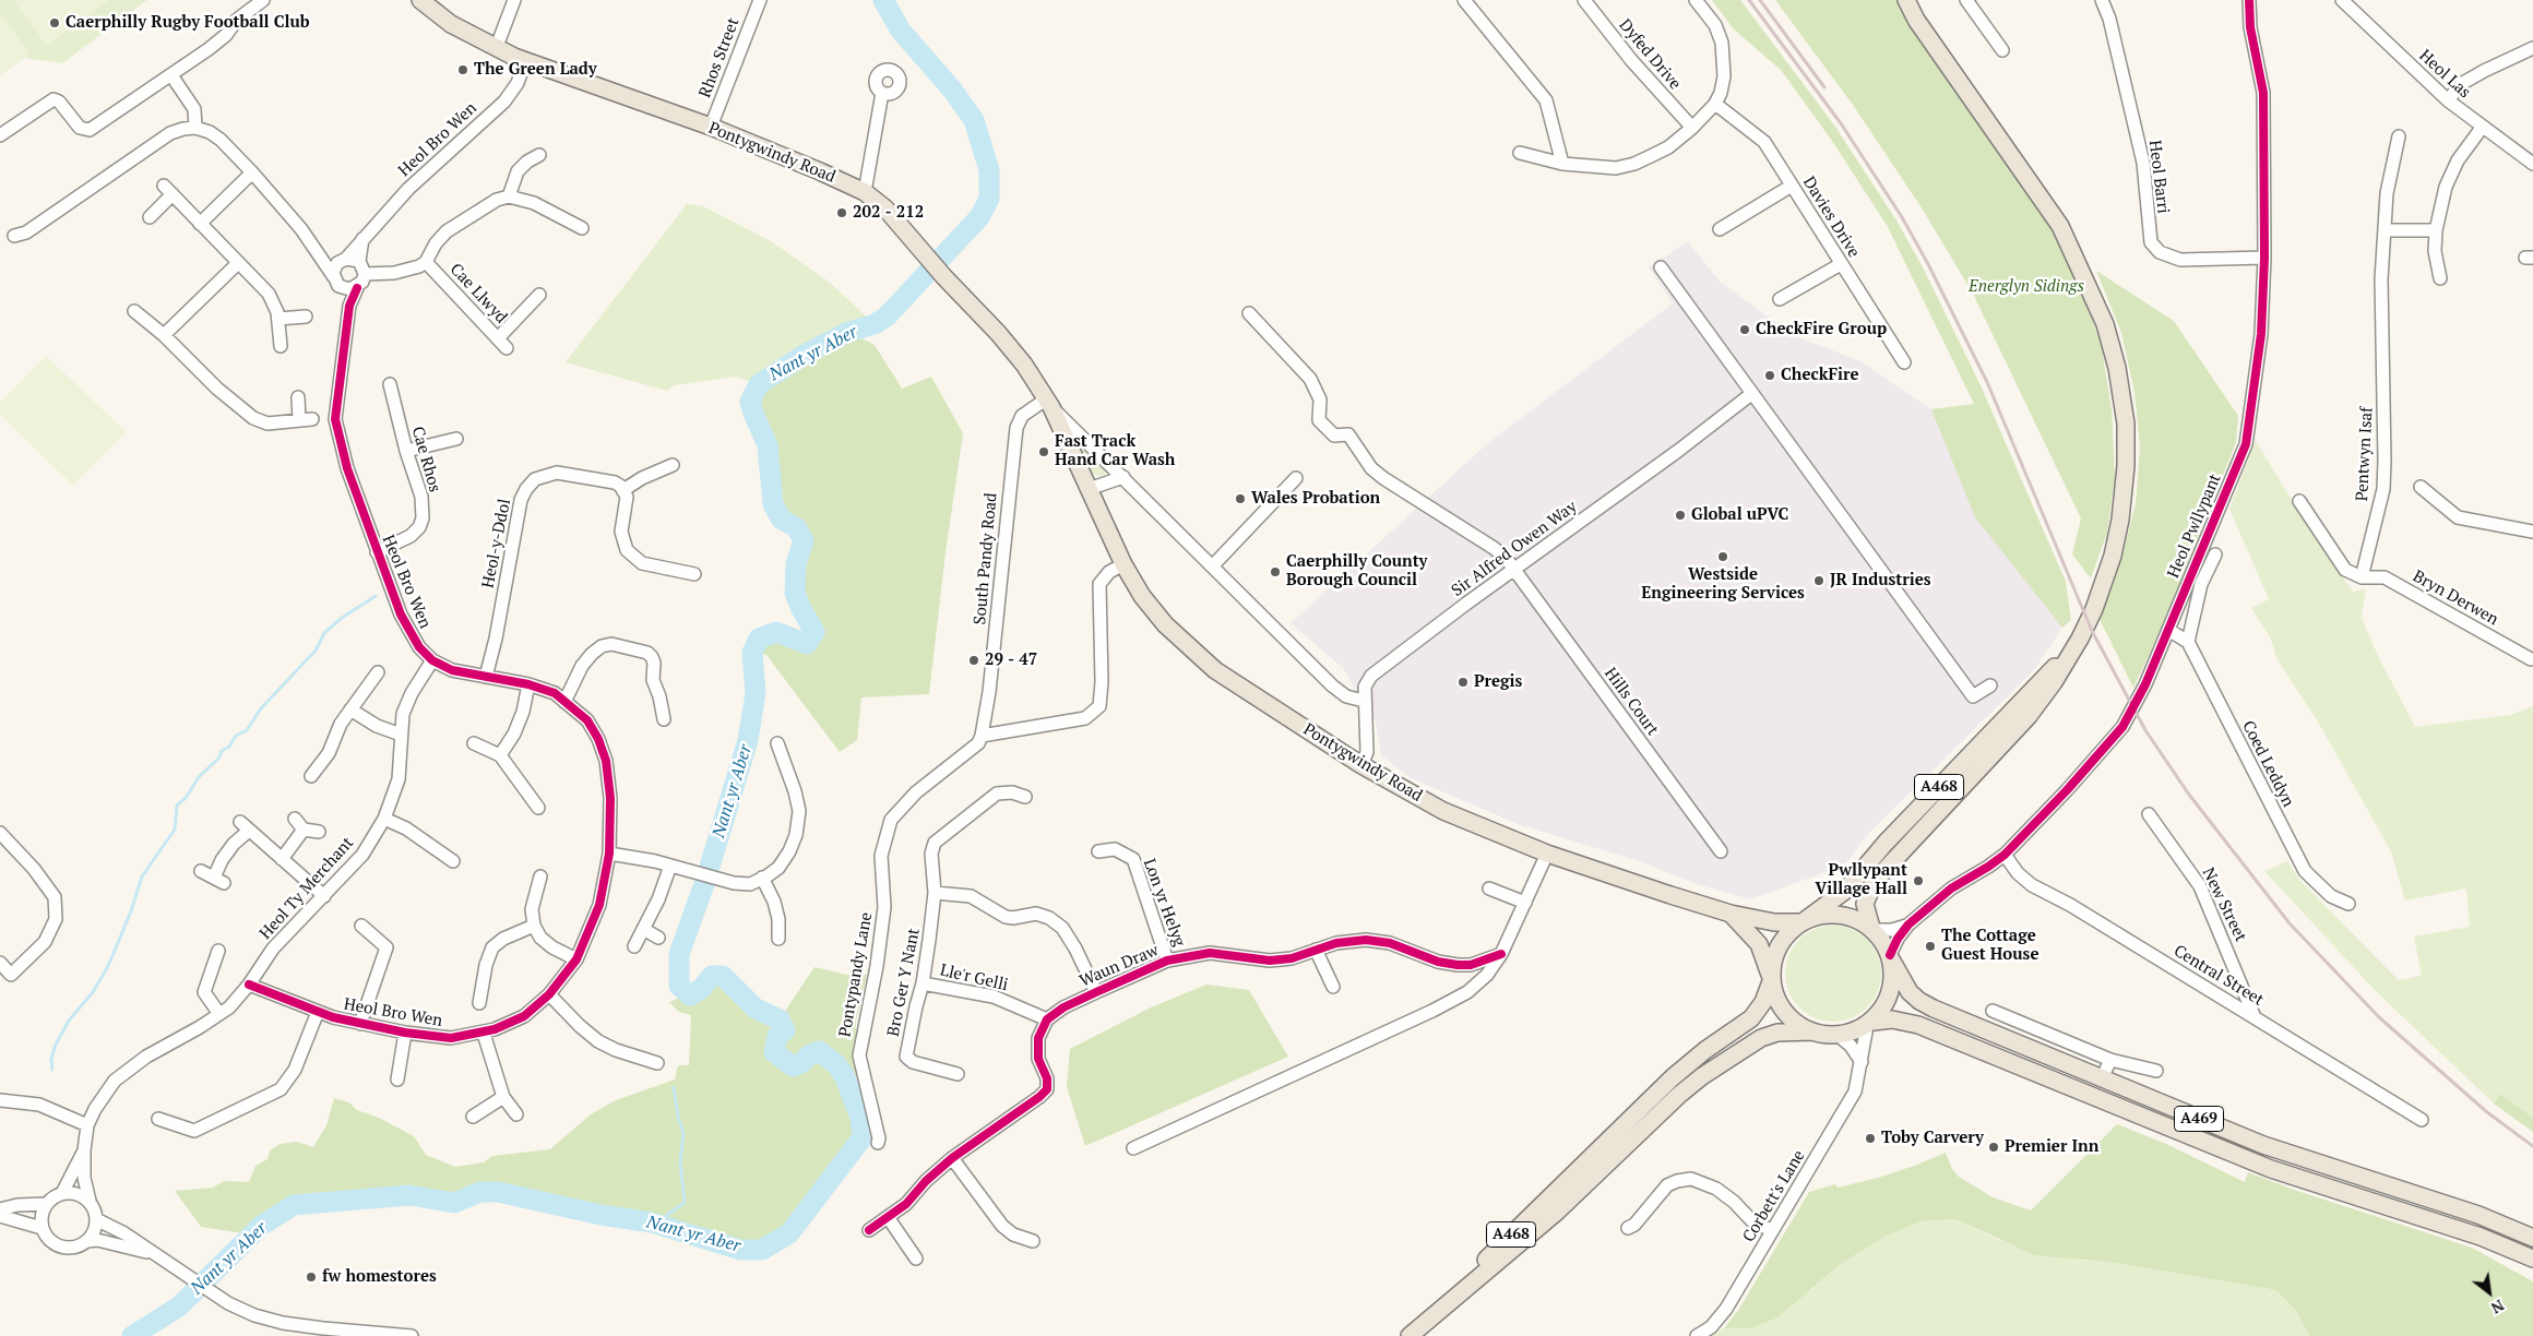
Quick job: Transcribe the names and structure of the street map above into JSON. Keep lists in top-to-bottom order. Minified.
{"streets":{"main road":["Pontygwindy Road","A468","A469"],"street":["Dyfed Drive","Rhos Street","Heol Las","Heol Bro Wen","Heol Barri","Davies Drive","Cae Llwyd","Pentwyn Isaf","Cae Rhos","Heol Pwllypant","Heol-y-Ddol","Sir Alfred Owen Way","South Pandy Road","Bryn Derwen","Hills Court","Coed Leddyn","Heol Ty Merchant","Lon yr Helyg","New Street","Waun Draw","Pontypandy Lane","Central Street","Lle'r Gelli","Bro Ger Y Nant","Corbett's Lane"]},"crossings":[["Rhos Street","Pontygwindy Road"],["Heol Bro Wen","Pontygwindy Road"],["Heol Bro Wen","Cae Rhos"],["Heol Bro Wen","Heol-y-Ddol"],["Heol Bro Wen","Heol Ty Merchant"],["Pontygwindy Road","Heol Pwllypant"],["Pontygwindy Road","Sir Alfred Owen Way"],["Pontygwindy Road","South Pandy Road"],["Pontygwindy Road","A468"],["Pontygwindy Road","A469"],["Pontygwindy Road","Corbett's Lane"],["Heol Barri","Heol Pwllypant"],["Pentwyn Isaf","Bryn Derwen"],["Heol Pwllypant","A468"],["Heol Pwllypant","Central Street"],["Heol Pwllypant","A469"],["Heol Pwllypant","Corbett's Lane"],["Sir Alfred Owen Way","Hills Court"],["South Pandy Road","Pontypandy Lane"],["A468","A469"],["A468","Corbett's Lane"],["Lon yr Helyg","Waun Draw"],["New Street","Central Street"],["Waun Draw","Lle'r Gelli"],["Lle'r Gelli","Bro Ger Y Nant"],["A469","Corbett's Lane"]],"water":["Nant yr Aber"],"parks":["Energlyn Sidings"],"places":["Caerphilly Rugby Football Club","The Green Lady","202 - 212","CheckFire Group","CheckFire","Fast Track Hand Car Wash","Wales Probation","Global uPVC","Westside Engineering Services","Caerphilly County Borough Council","JR Industries","29 - 47","Pregis","Pwllypant Village Hall","The Cottage Guest House","Toby Carvery","Premier Inn","fw homestores"],"north":"bottom right"}
